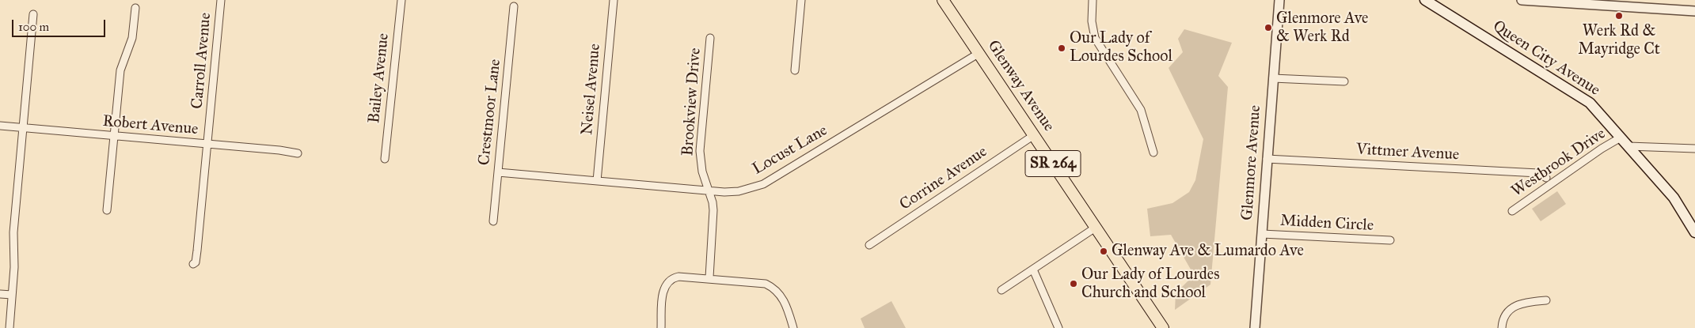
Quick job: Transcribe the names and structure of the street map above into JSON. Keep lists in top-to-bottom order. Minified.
{"streets":{"main road":["Queen City Avenue","Glenway Avenue","SR 264"],"street":["Carroll Avenue","Bailey Avenue","Neisel Avenue","Brookview Drive","Crestmoor Lane","Robert Avenue","Locust Lane","Vittmer Avenue","Glenmore Avenue","Westbrook Drive","Corrine Avenue","Midden Circle"]},"crossings":[["Queen City Avenue","Westbrook Drive"],["Carroll Avenue","Robert Avenue"],["Glenway Avenue","Locust Lane"],["Glenway Avenue","Corrine Avenue"],["Neisel Avenue","Locust Lane"],["Brookview Drive","Locust Lane"],["Crestmoor Lane","Locust Lane"],["Vittmer Avenue","Glenmore Avenue"],["Glenmore Avenue","Midden Circle"]],"places":["Werk Rd & Mayridge Ct","Glenmore Ave & Werk Rd","Our Lady of Lourdes School","Glenway Ave & Lumardo Ave","Our Lady of Lourdes Church and School"],"scale_bar":"100 m"}
